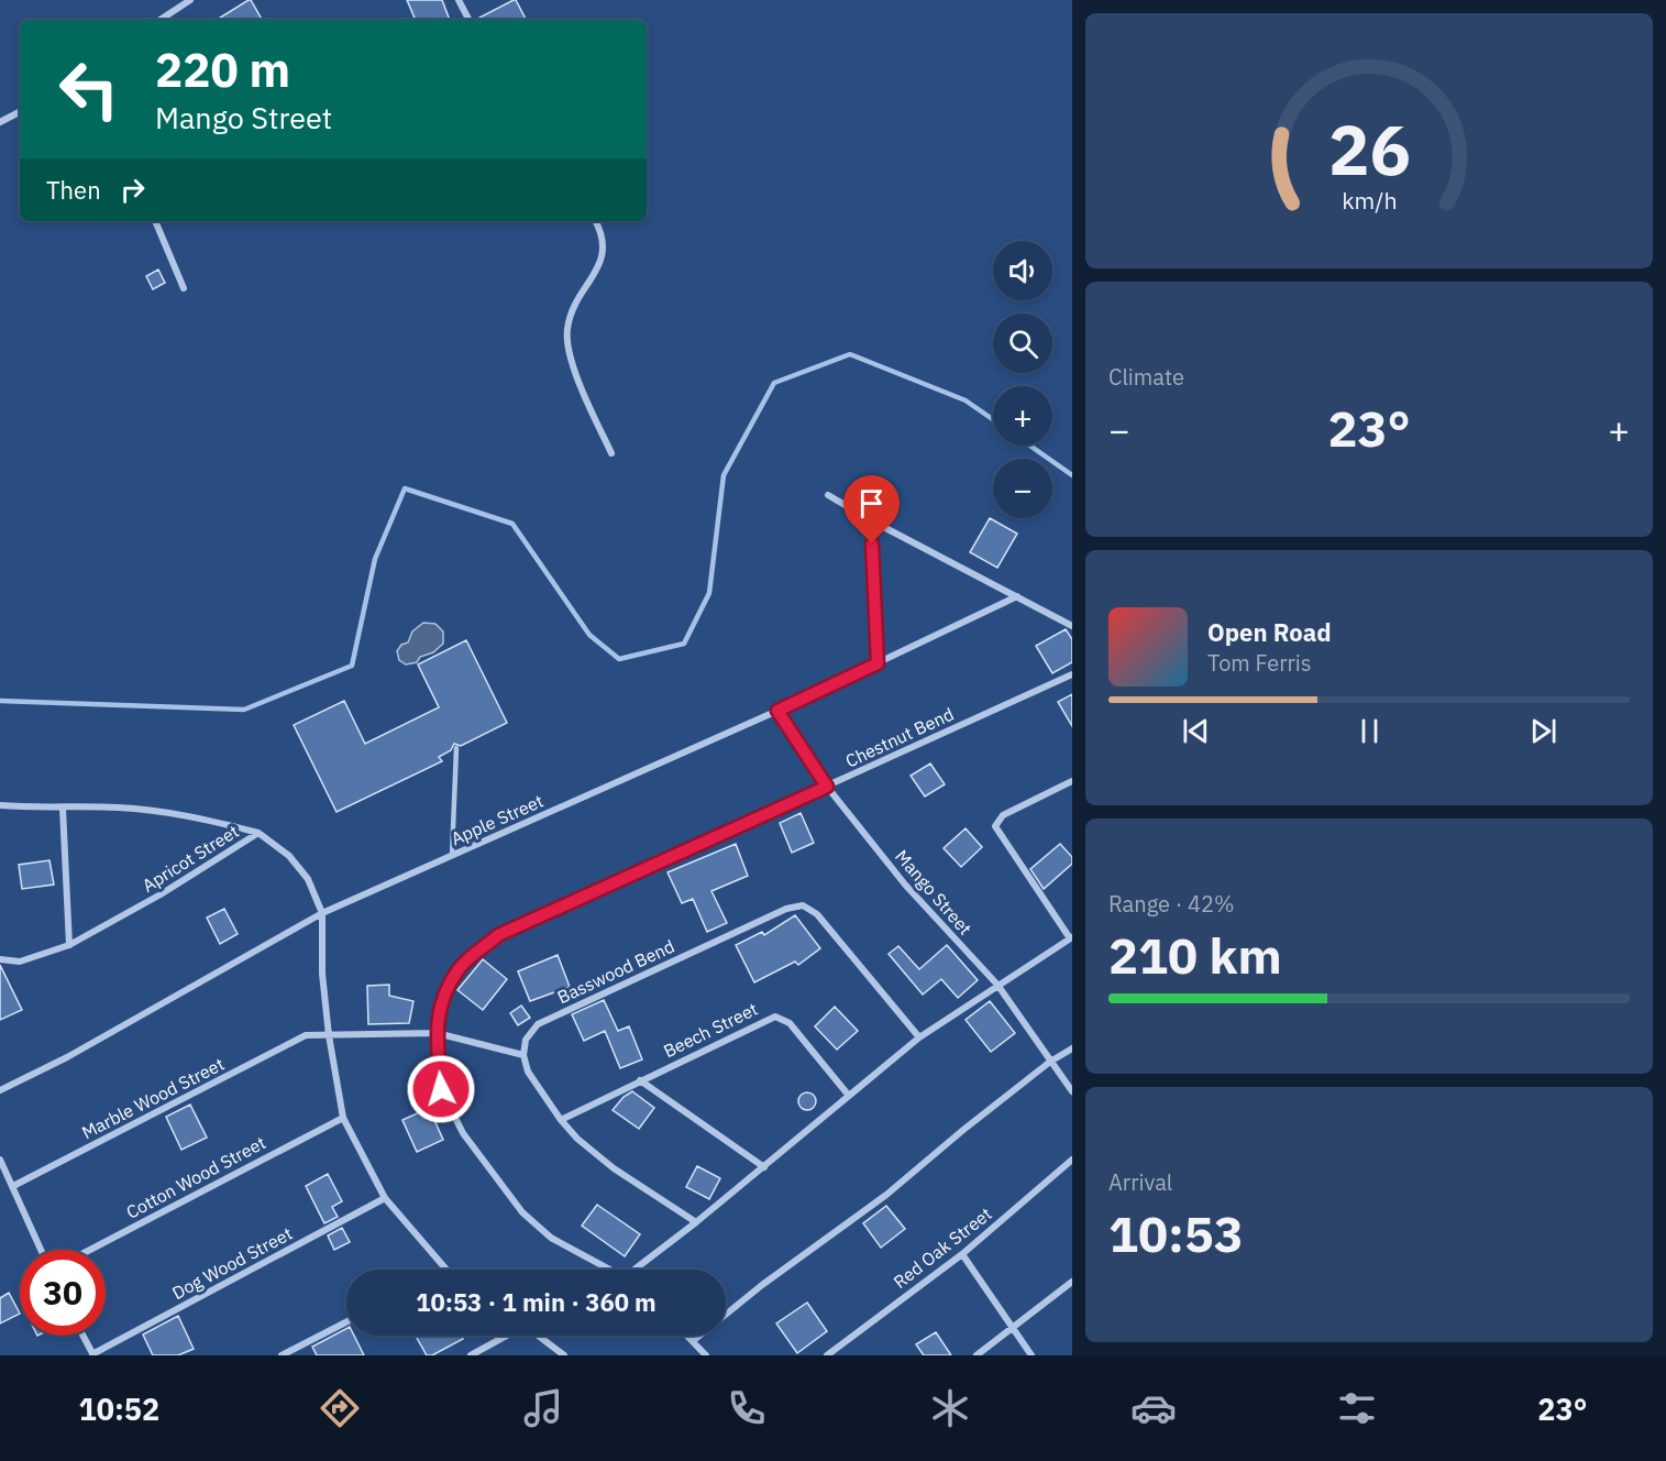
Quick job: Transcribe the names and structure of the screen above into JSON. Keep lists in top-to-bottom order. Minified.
{"streets":{"street":["Chestnut Bend","Apple Street","Apricot Street","Mango Street","Basswood Bend","Beech Street","Marble Wood Street","Cotton Wood Street","Red Oak Street","Dog Wood Street"]},"crossings":[["Chestnut Bend","Mango Street"],["Apple Street","Apricot Street"],["Apple Street","Mango Street"],["Apricot Street","Marble Wood Street"],["Apricot Street","Cotton Wood Street"],["Apricot Street","Dog Wood Street"]],"page":{"turn":["220 m","Mango Street"],"then":"Then","map_buttons":["+","−"],"tile":["Climate",["Range · 42%","210 km"],["Arrival","10:53"]],"heat":["−","23°","+"],"song":["Open Road","Tom Ferris"],"limit":"30","trip":"10:53 · 1 min · 360 m","tabs":["10:52","23°"],"gauge":["26","km/h"]}}
